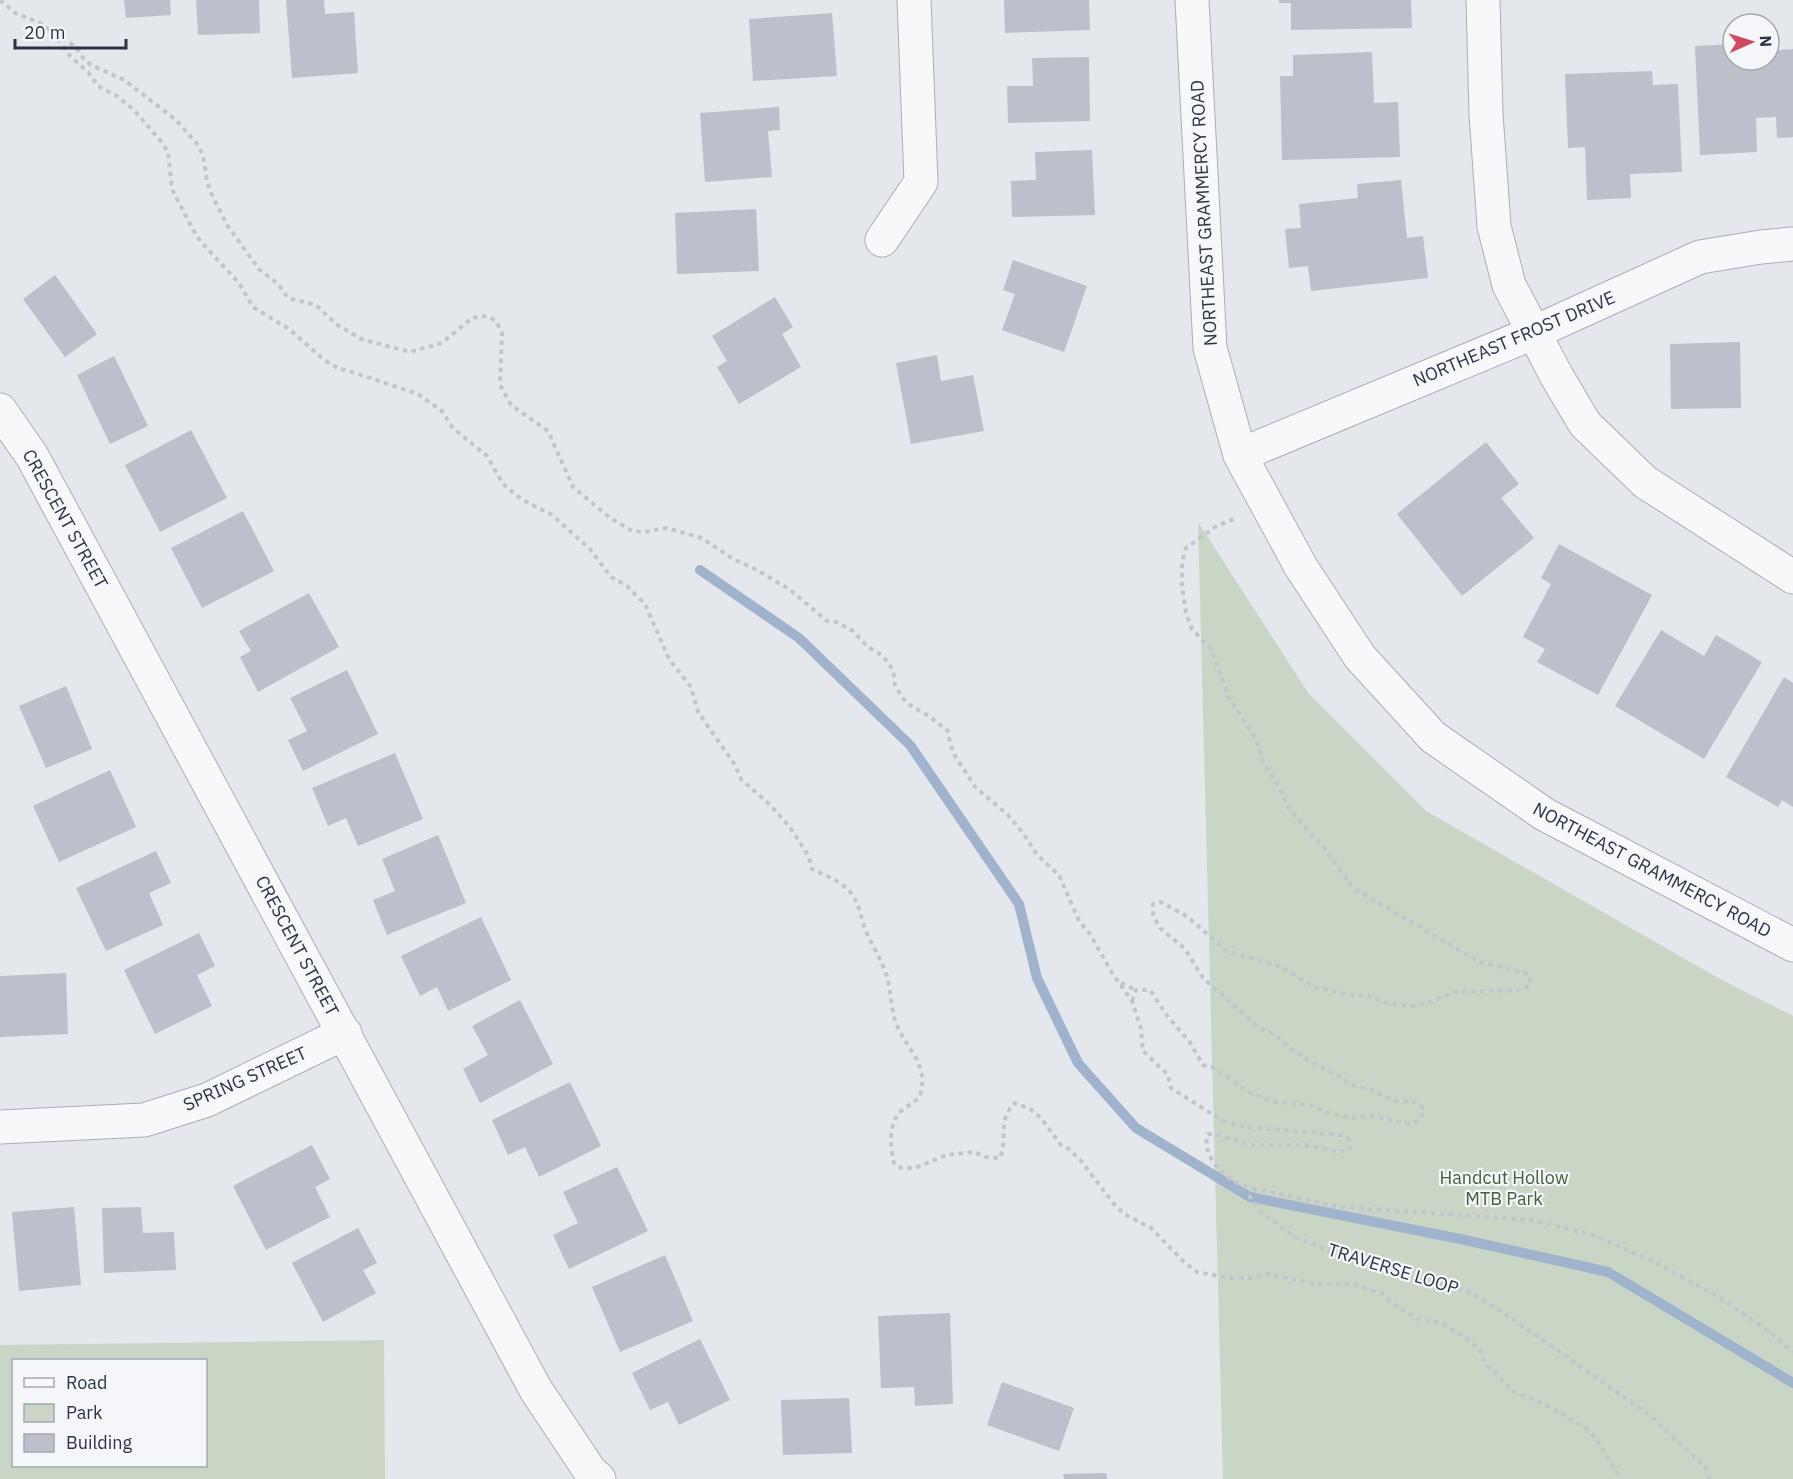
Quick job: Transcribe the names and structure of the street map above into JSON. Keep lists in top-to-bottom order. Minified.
{"streets":{"street":["NORTHEAST GRAMMERCY ROAD","NORTHEAST FROST DRIVE","CRESCENT STREET","SPRING STREET"],"path":["TRAVERSE LOOP"]},"crossings":[["NORTHEAST GRAMMERCY ROAD","NORTHEAST FROST DRIVE"],["CRESCENT STREET","SPRING STREET"]],"parks":["Handcut Hollow MTB Park"],"legend":["Road","Park","Building"],"scale_bar":"20 m","north":"right"}
